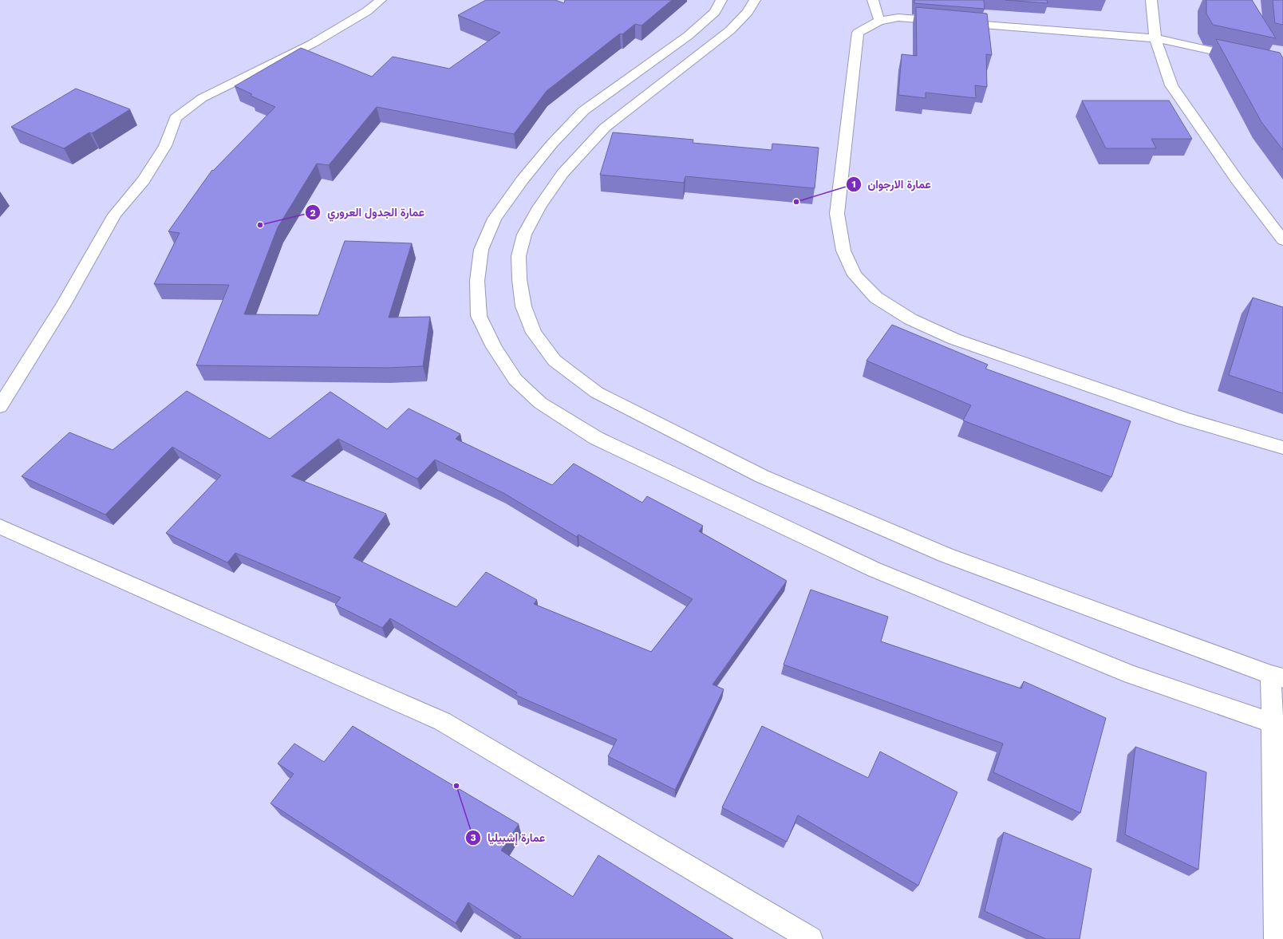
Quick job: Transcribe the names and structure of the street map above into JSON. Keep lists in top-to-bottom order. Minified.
{"places":["عمارة الارجوان","عمارة الجدول العروري","عمارة إشبيليا"]}
